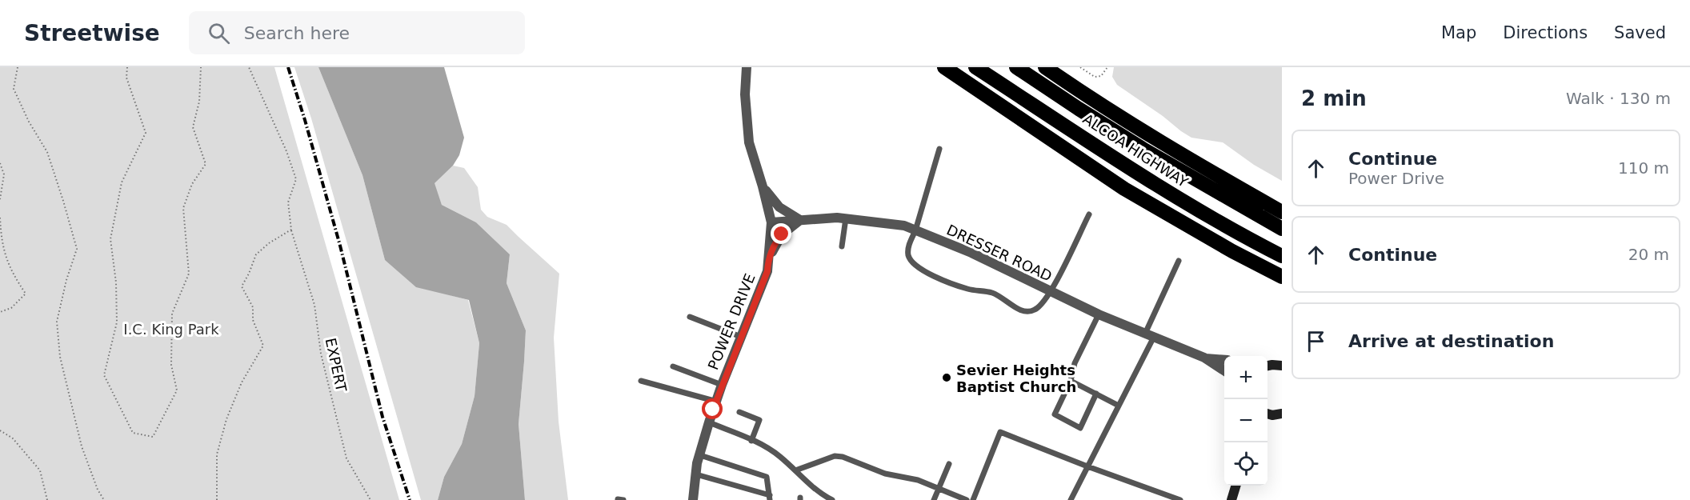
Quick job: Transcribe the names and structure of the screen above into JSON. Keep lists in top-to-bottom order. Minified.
{"streets":{"highway":["ALCOA HIGHWAY"],"street":["DRESSER ROAD","POWER DRIVE"],"path":["EXPERT"]},"crossings":[["DRESSER ROAD","POWER DRIVE"]],"parks":["I.C. King Park"],"places":["Sevier Heights Baptist Church"],"page":{"header":"Streetwise","search":"Search here","nav":["Map","Directions","Saved"],"heading":["2 min","Walk · 130 m"],"list":[["Continue","Power Drive","110 m"],["Continue","20 m"],"Arrive at destination"],"map_buttons":["+","−"]}}
